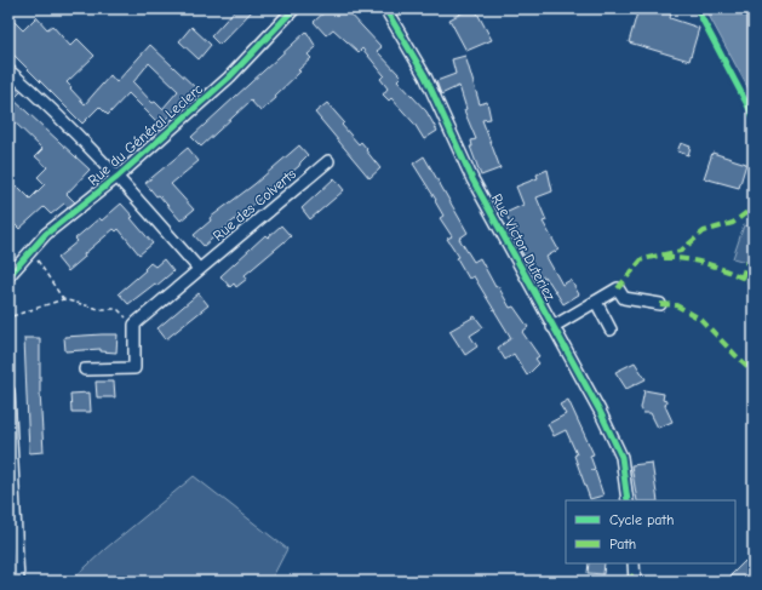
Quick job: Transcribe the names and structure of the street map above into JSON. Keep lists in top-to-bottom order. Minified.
{"streets":{"street":["Rue du Général Leclerc","Rue des Colverts","Rue Victor Duteriez"]},"legend":["Cycle path","Path"]}
